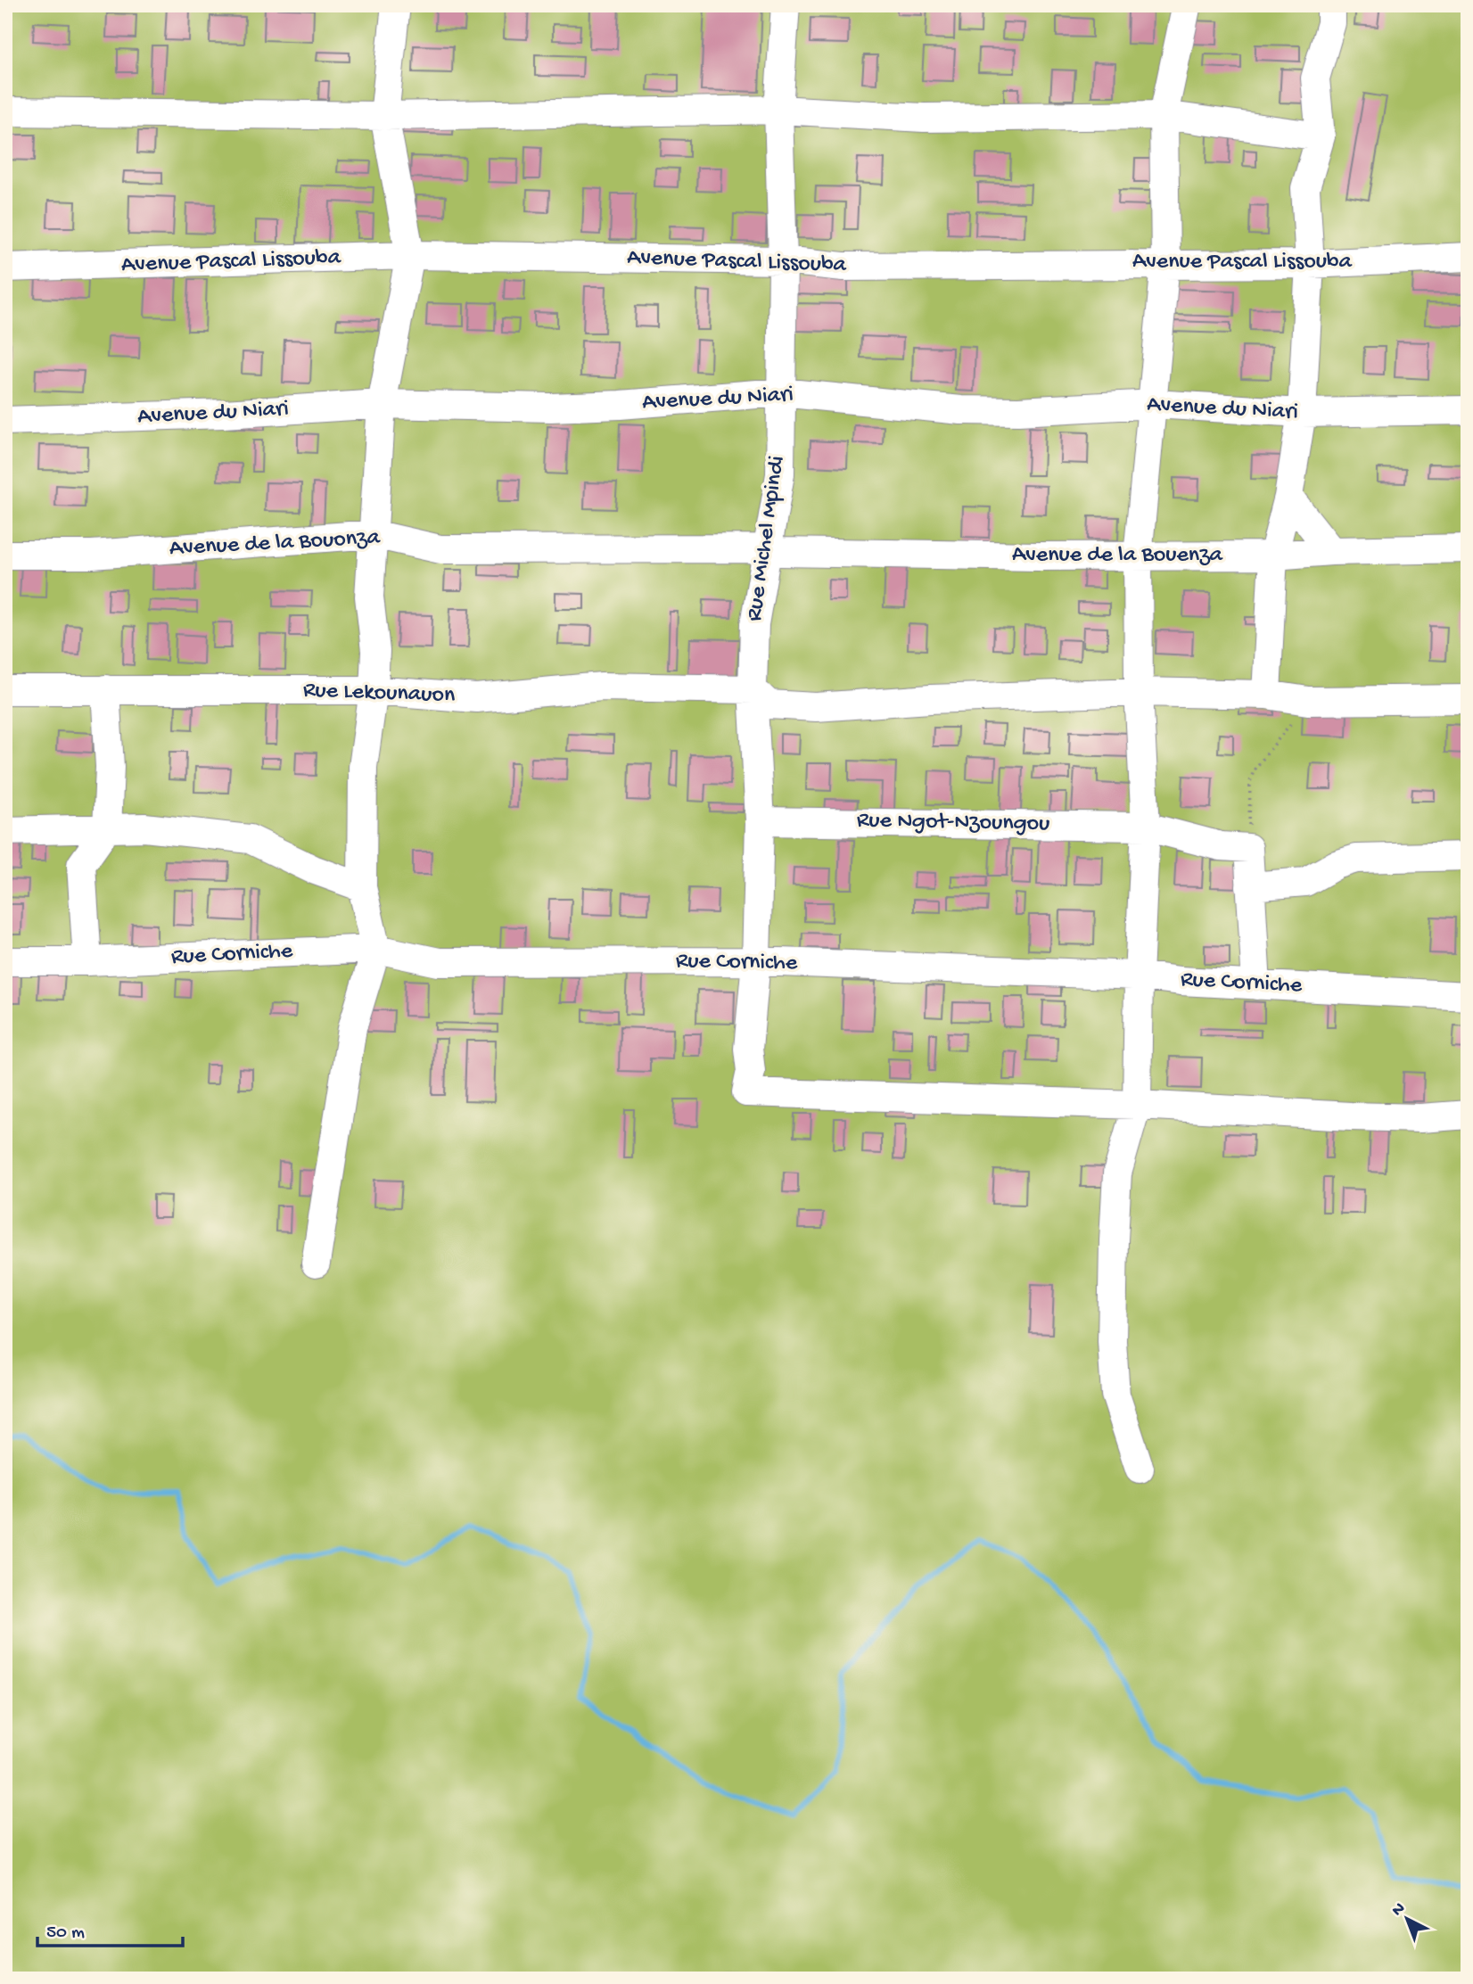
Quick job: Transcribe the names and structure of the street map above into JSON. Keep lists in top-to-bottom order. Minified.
{"streets":{"street":["Avenue Pascal Lissouba","Avenue du Niari","Rue Michel Mpindi","Avenue de la Bouonza","Avenue de la Bouenza","Rue Lekounauon","Rue Ngot-Nzoungou","Rue Corniche"]},"crossings":[["Avenue Pascal Lissouba","Rue Michel Mpindi"],["Avenue du Niari","Rue Michel Mpindi"],["Rue Michel Mpindi","Avenue de la Bouonza"],["Rue Michel Mpindi","Avenue de la Bouenza"],["Rue Michel Mpindi","Rue Lekounauon"],["Rue Michel Mpindi","Rue Ngot-Nzoungou"],["Rue Michel Mpindi","Rue Corniche"],["Avenue de la Bouonza","Avenue de la Bouenza"]],"scale_bar":"50 m","north":"top left"}
